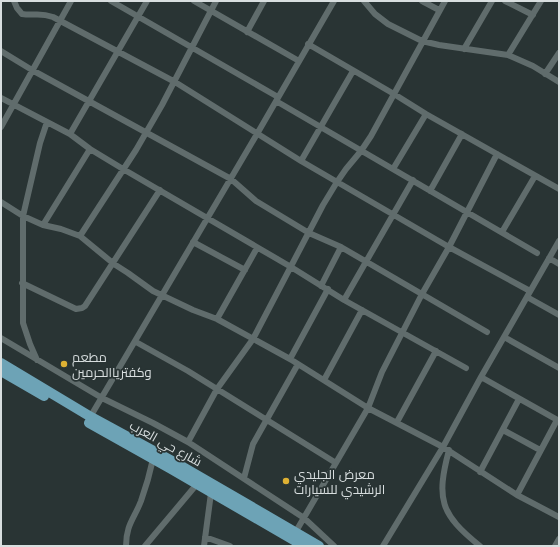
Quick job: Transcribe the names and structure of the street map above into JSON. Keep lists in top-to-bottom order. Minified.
{"streets":{"main road":["شارع حي العرب"]},"places":["مطعم وكفترياالحرمين","معرض الجليدي الرشيدي للسيارات"]}
